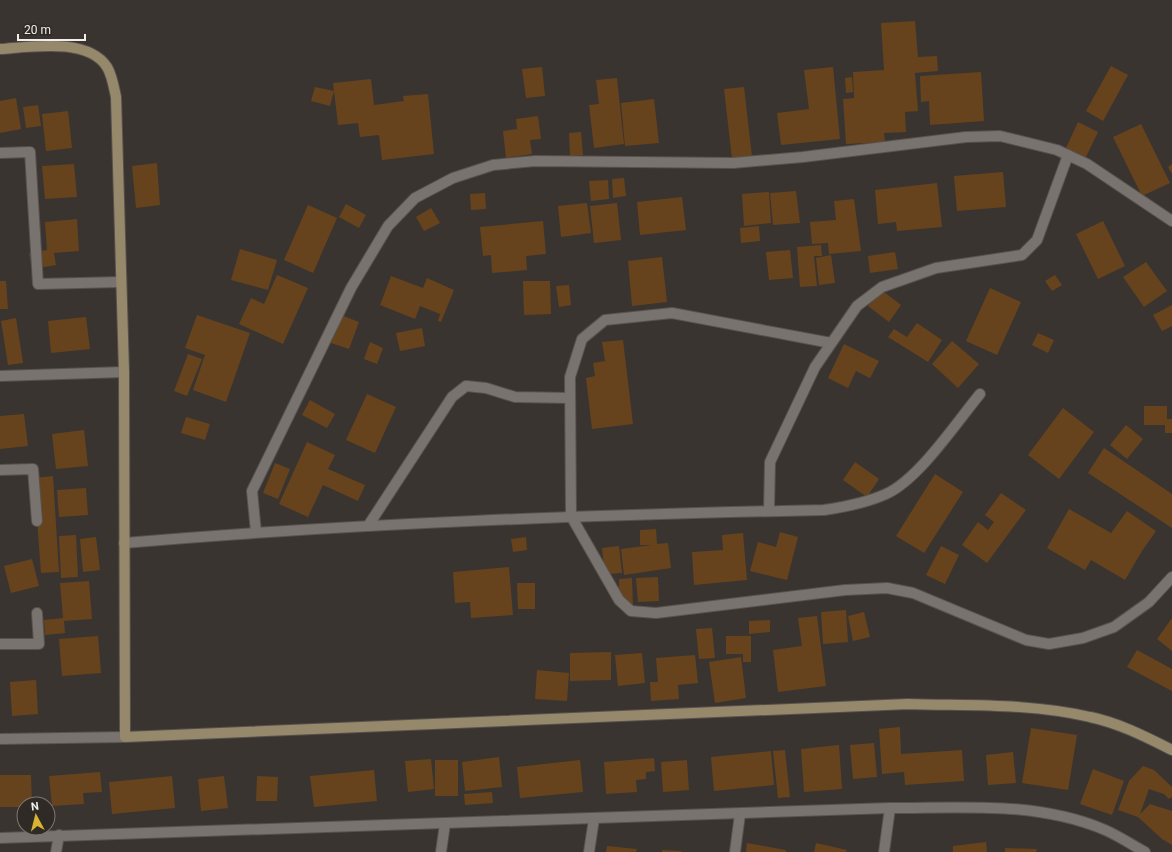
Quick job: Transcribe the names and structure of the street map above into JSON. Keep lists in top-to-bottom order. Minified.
{"scale_bar":"20 m","north":"top"}
